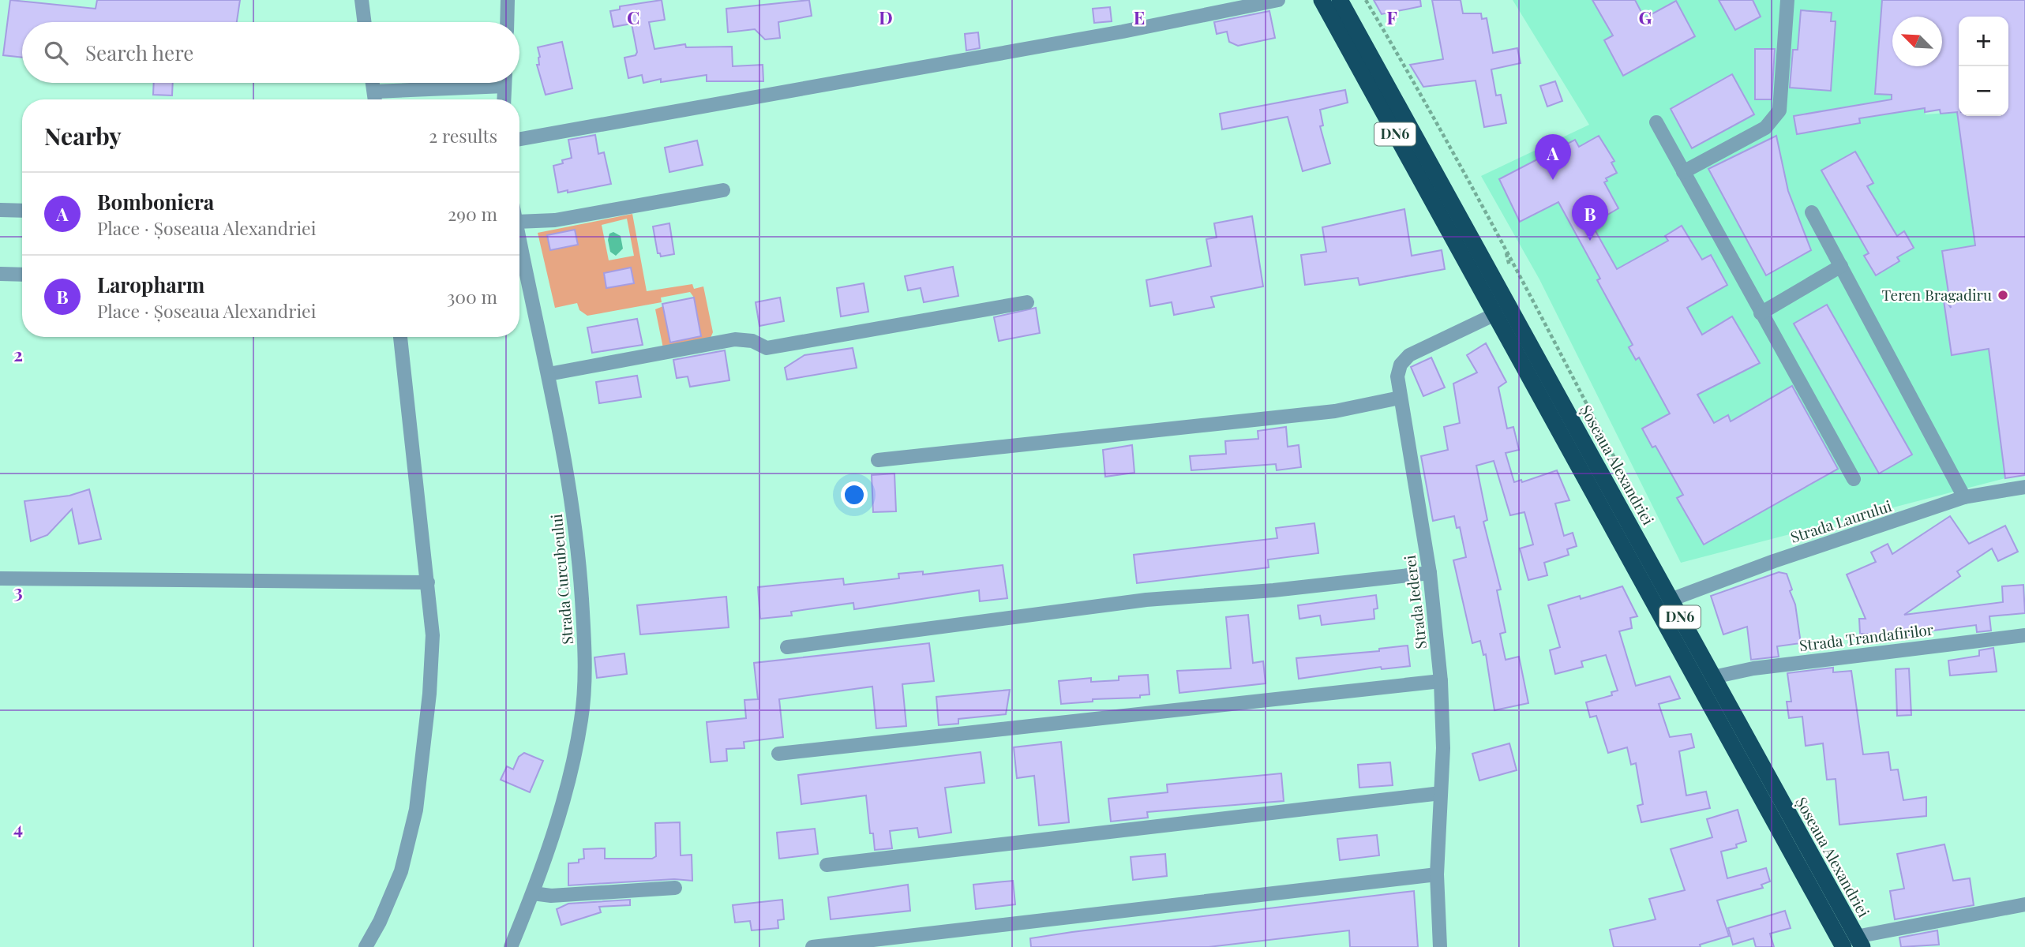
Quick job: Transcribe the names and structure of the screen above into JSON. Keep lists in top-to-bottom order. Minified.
{"streets":{"highway":["DN6","Șoseaua Alexandriei"],"street":["Strada Laurului","Strada Curcubeului","Strada Iederei","Strada Trandafirilor"]},"crossings":[["DN6","Șoseaua Alexandriei"],["DN6","Strada Iederei"],["Șoseaua Alexandriei","Strada Laurului"],["Șoseaua Alexandriei","Strada Trandafirilor"]],"places":["Teren Bragadiru"],"north":"top left","page":{"map_buttons":["+","−"],"search":"Search here","heading":["Nearby","2 results"],"pins":["A","B"],"list":[{"mark":"A","name":"Bomboniera","note":"Place · Șoseaua Alexandriei","value":"290 m"},{"mark":"B","name":"Laropharm","note":"Place · Șoseaua Alexandriei","value":"300 m"}]},"grid":{"columns":["C","D","E","F","G"],"rows":["2","3","4"]}}
